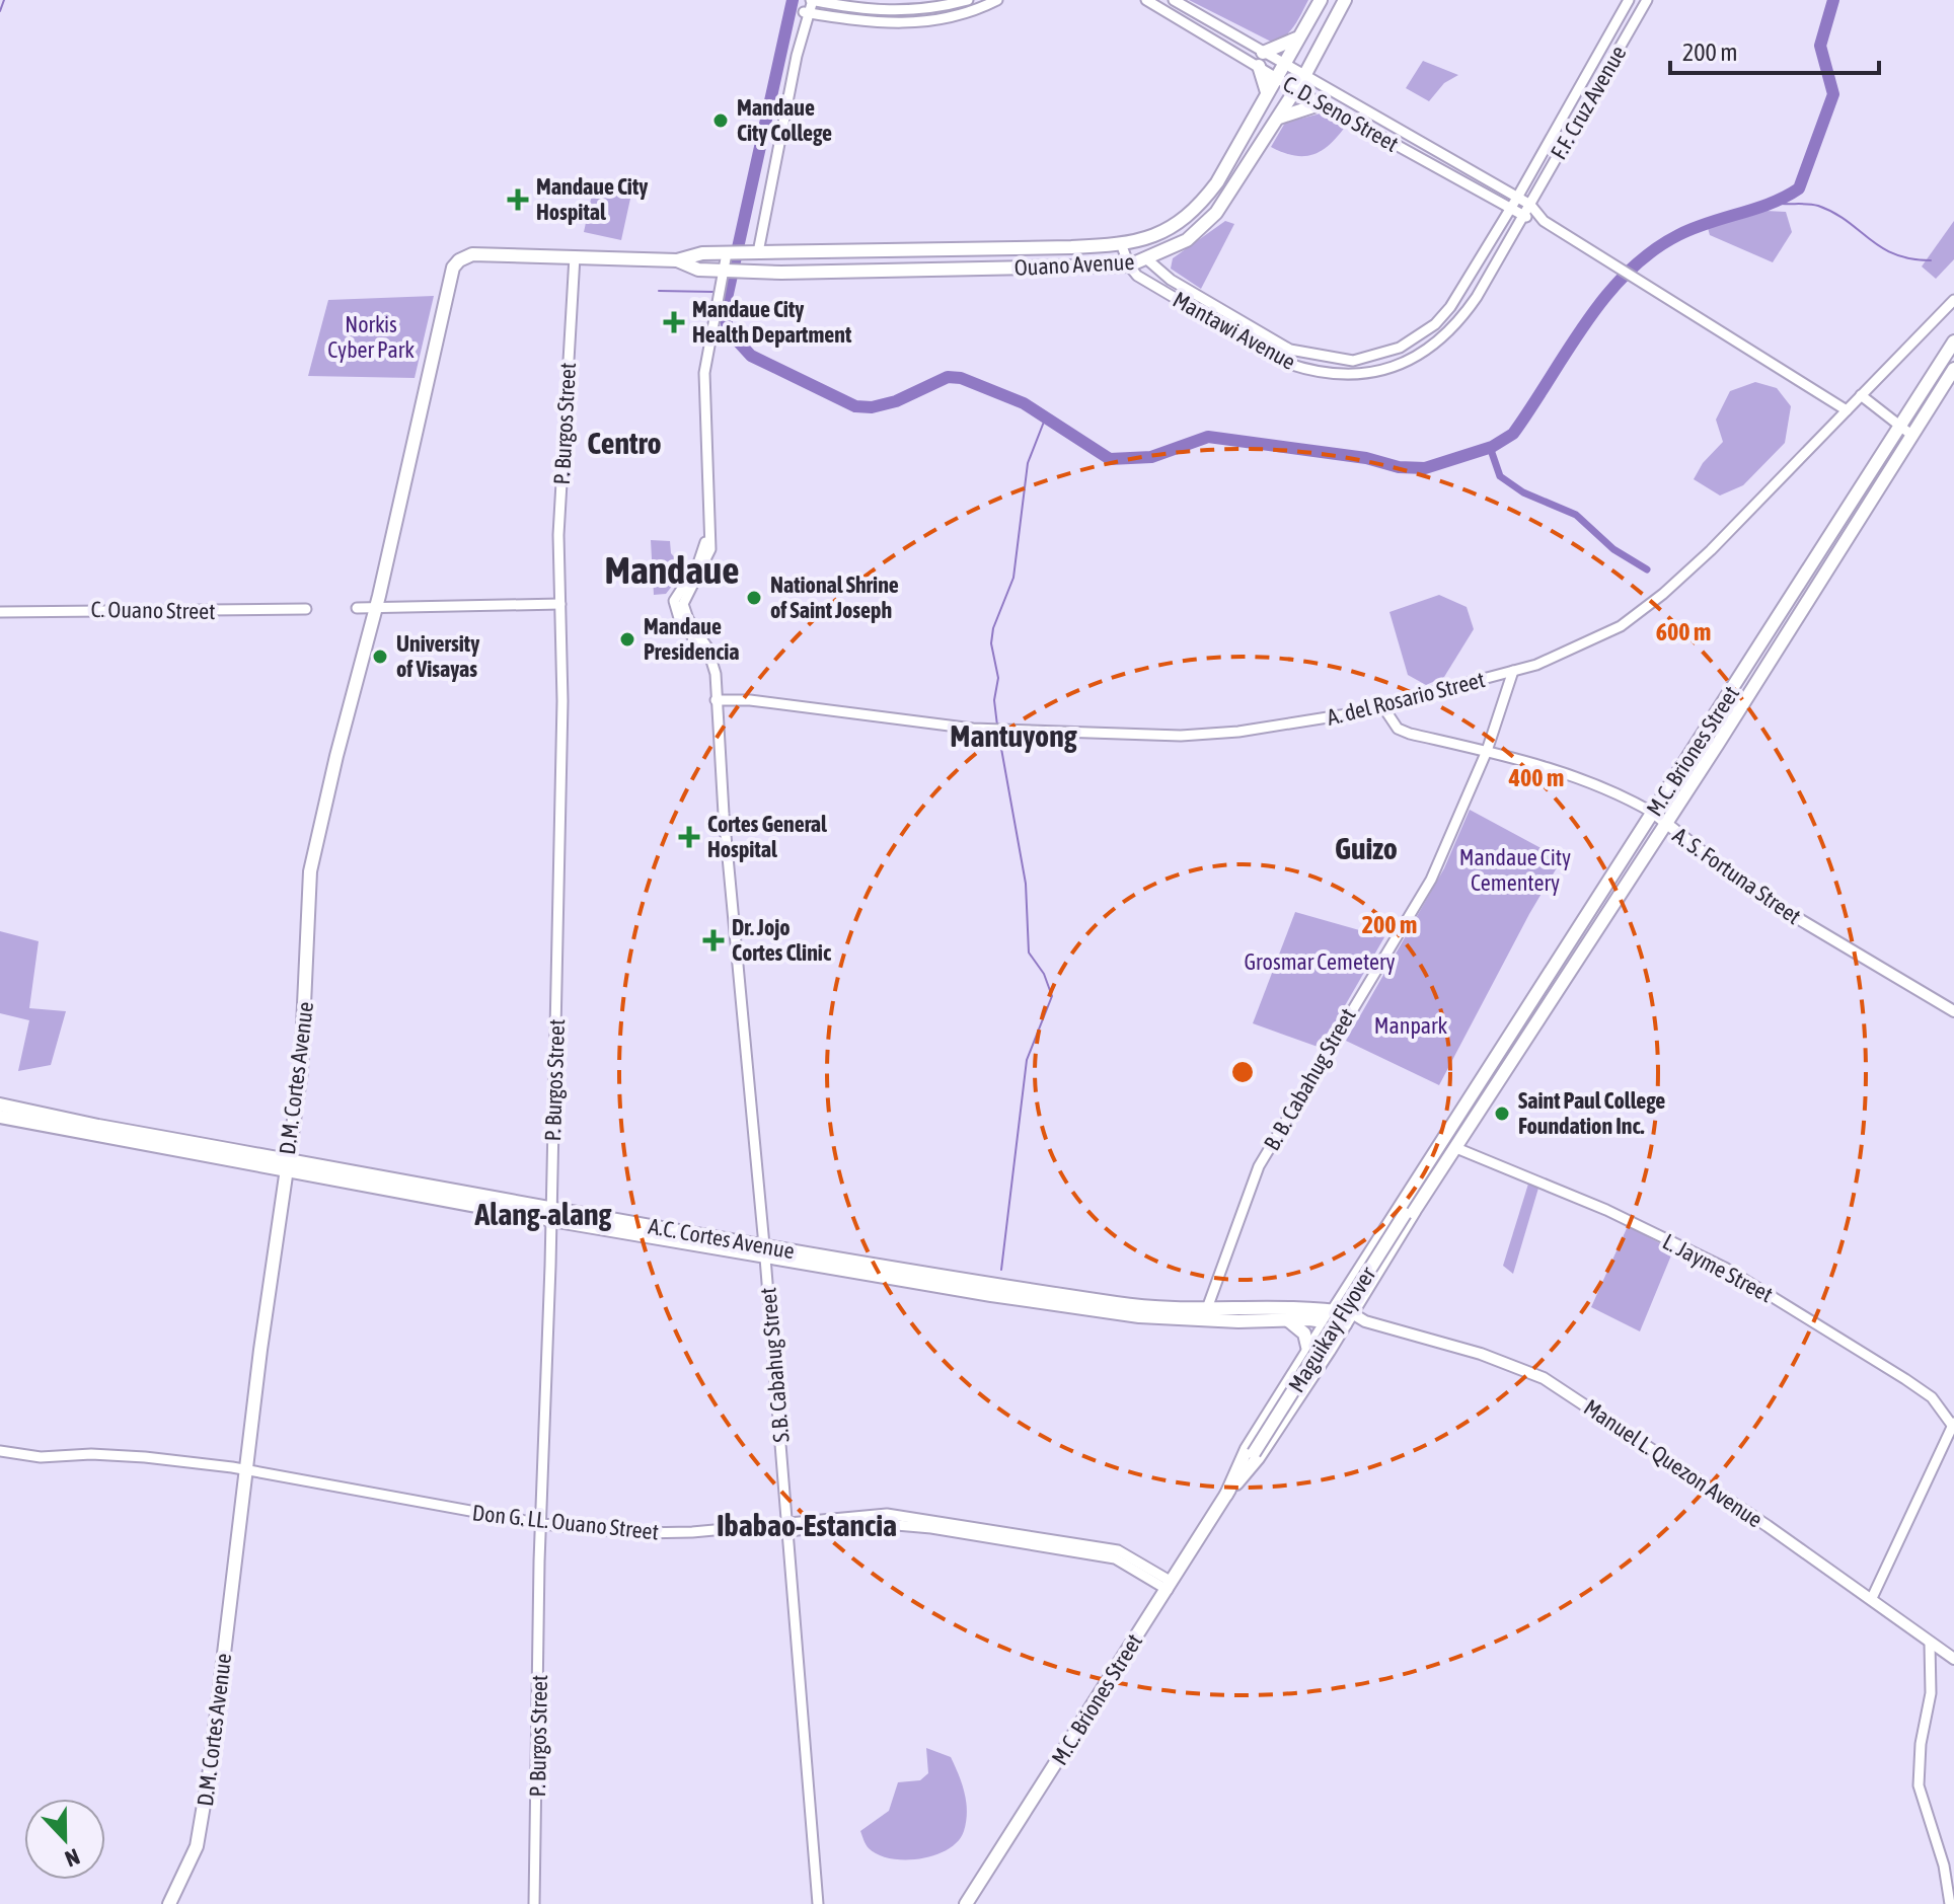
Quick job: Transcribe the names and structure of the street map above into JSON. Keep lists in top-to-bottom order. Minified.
{"streets":{"main road":["Ouano Avenue","M.C. Briones Street","A. S. Fortuna Street","D.M. Cortes Avenue","A.C. Cortes Avenue","Maguikay Flyover","Manuel L. Quezon Avenue"],"street":["F.F. Cruz Avenue","C. D. Seno Street","Mantawi Avenue","P. Burgos Street","C. Ouano Street","A. del Rosario Street","B. B. Cabahug Street","L. Jayme Street","S.B. Cabahug Street","Don G. LL. Ouano Street"]},"crossings":[["F.F. Cruz Avenue","C. D. Seno Street"],["F.F. Cruz Avenue","Mantawi Avenue"],["C. D. Seno Street","Ouano Avenue"],["C. D. Seno Street","Mantawi Avenue"],["C. D. Seno Street","A. del Rosario Street"],["Ouano Avenue","Mantawi Avenue"],["Ouano Avenue","S.B. Cabahug Street"],["P. Burgos Street","D.M. Cortes Avenue"],["P. Burgos Street","A.C. Cortes Avenue"],["P. Burgos Street","Don G. LL. Ouano Street"],["A. del Rosario Street","A. S. Fortuna Street"],["A. del Rosario Street","B. B. Cabahug Street"],["A. del Rosario Street","S.B. Cabahug Street"],["M.C. Briones Street","A. S. Fortuna Street"],["M.C. Briones Street","A.C. Cortes Avenue"],["M.C. Briones Street","L. Jayme Street"],["M.C. Briones Street","Maguikay Flyover"],["M.C. Briones Street","Manuel L. Quezon Avenue"],["M.C. Briones Street","Don G. LL. Ouano Street"],["A. S. Fortuna Street","B. B. Cabahug Street"],["D.M. Cortes Avenue","A.C. Cortes Avenue"],["D.M. Cortes Avenue","Don G. LL. Ouano Street"],["B. B. Cabahug Street","A.C. Cortes Avenue"],["A.C. Cortes Avenue","S.B. Cabahug Street"],["A.C. Cortes Avenue","Manuel L. Quezon Avenue"],["S.B. Cabahug Street","Don G. LL. Ouano Street"]],"districts":["Centro","Mandaue","Mantuyong","Guizo","Alang-alang","Ibabao-Estancia"],"parks":["Norkis Cyber Park","Mandaue City Cementery","Grosmar Cemetery","Manpark"],"places":{"other":["Mandaue City College","National Shrine of Saint Joseph","Mandaue Presidencia","University of Visayas","Saint Paul College Foundation Inc."],"health":["Mandaue City Hospital","Mandaue City Health Department","Cortes General Hospital","Dr. Jojo Cortes Clinic"]},"scale_bar":"200 m","north":"bottom","rings":["600 m","400 m","200 m"]}
